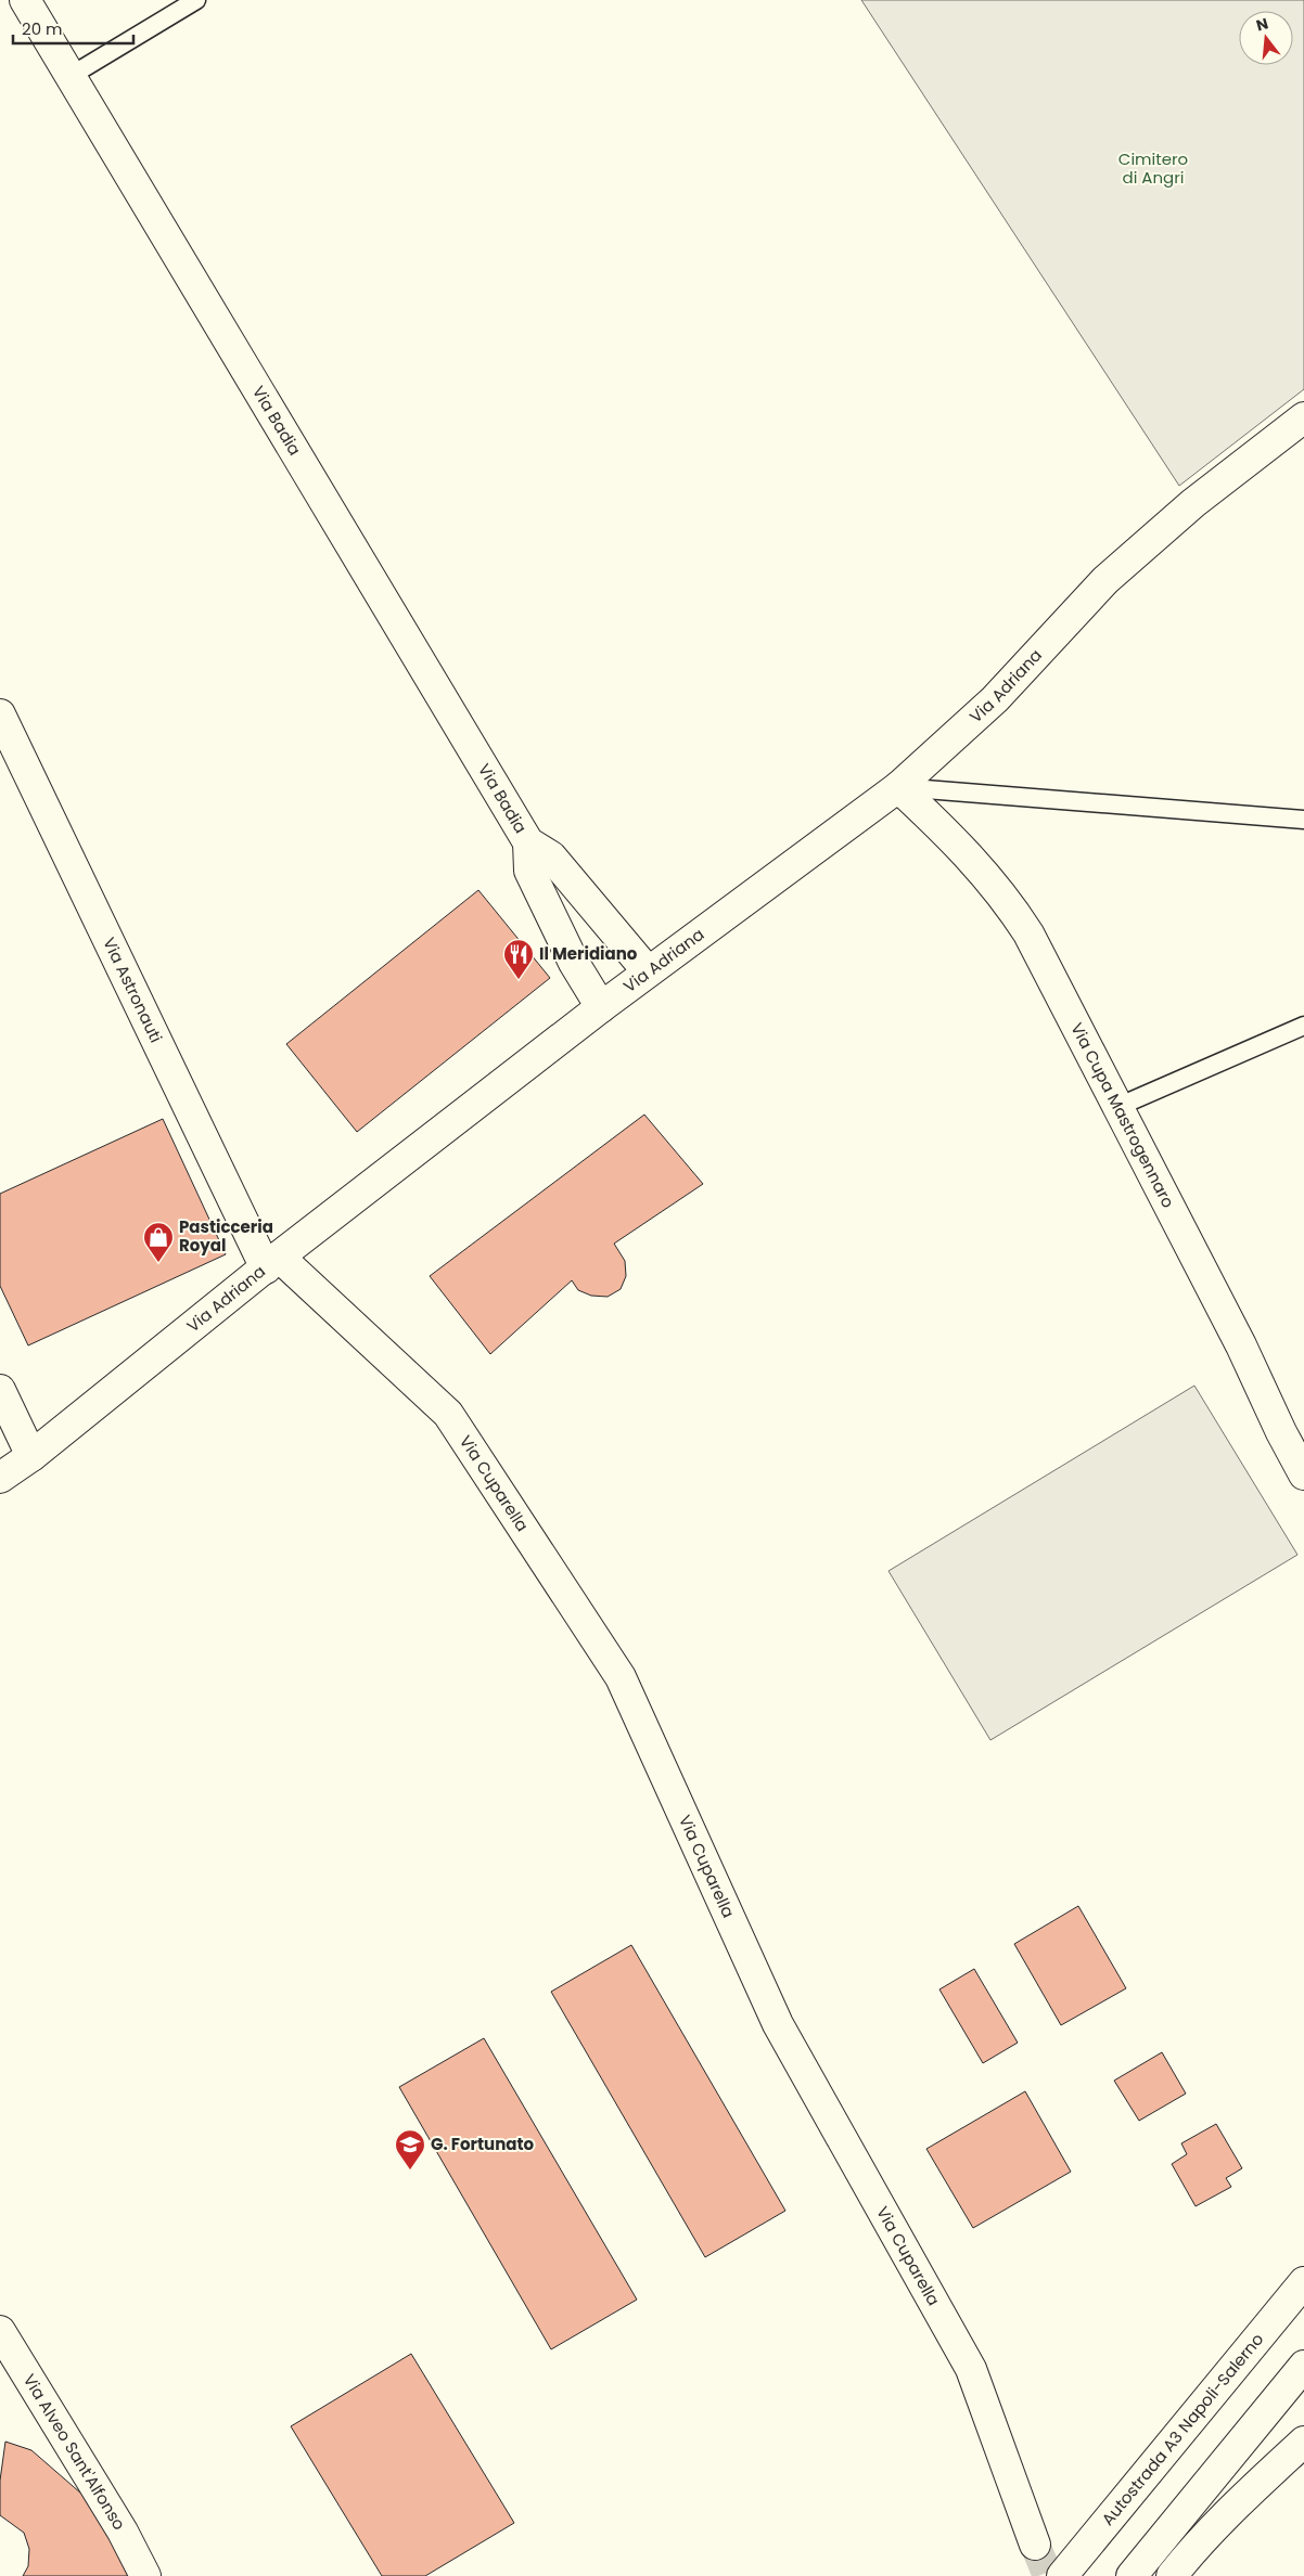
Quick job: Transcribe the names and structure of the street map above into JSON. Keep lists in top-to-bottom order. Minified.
{"streets":{"main road":["Via Badia","Via Adriana","Via Astronauti","Via Cupa Mastrogennaro","Via Cuparella","Autostrada A3 Napoli-Salerno","Via Alveo Sant'Alfonso"]},"crossings":[["Via Badia","Via Adriana"],["Via Adriana","Via Astronauti"],["Via Adriana","Via Cupa Mastrogennaro"],["Via Adriana","Via Cuparella"],["Via Astronauti","Via Cuparella"]],"parks":["Cimitero di Angri"],"places":{"restaurant":["Il Meridiano"],"shop":["Pasticceria Royal"],"school or university":["G. Fortunato"]},"scale_bar":"20 m","north":"top"}
